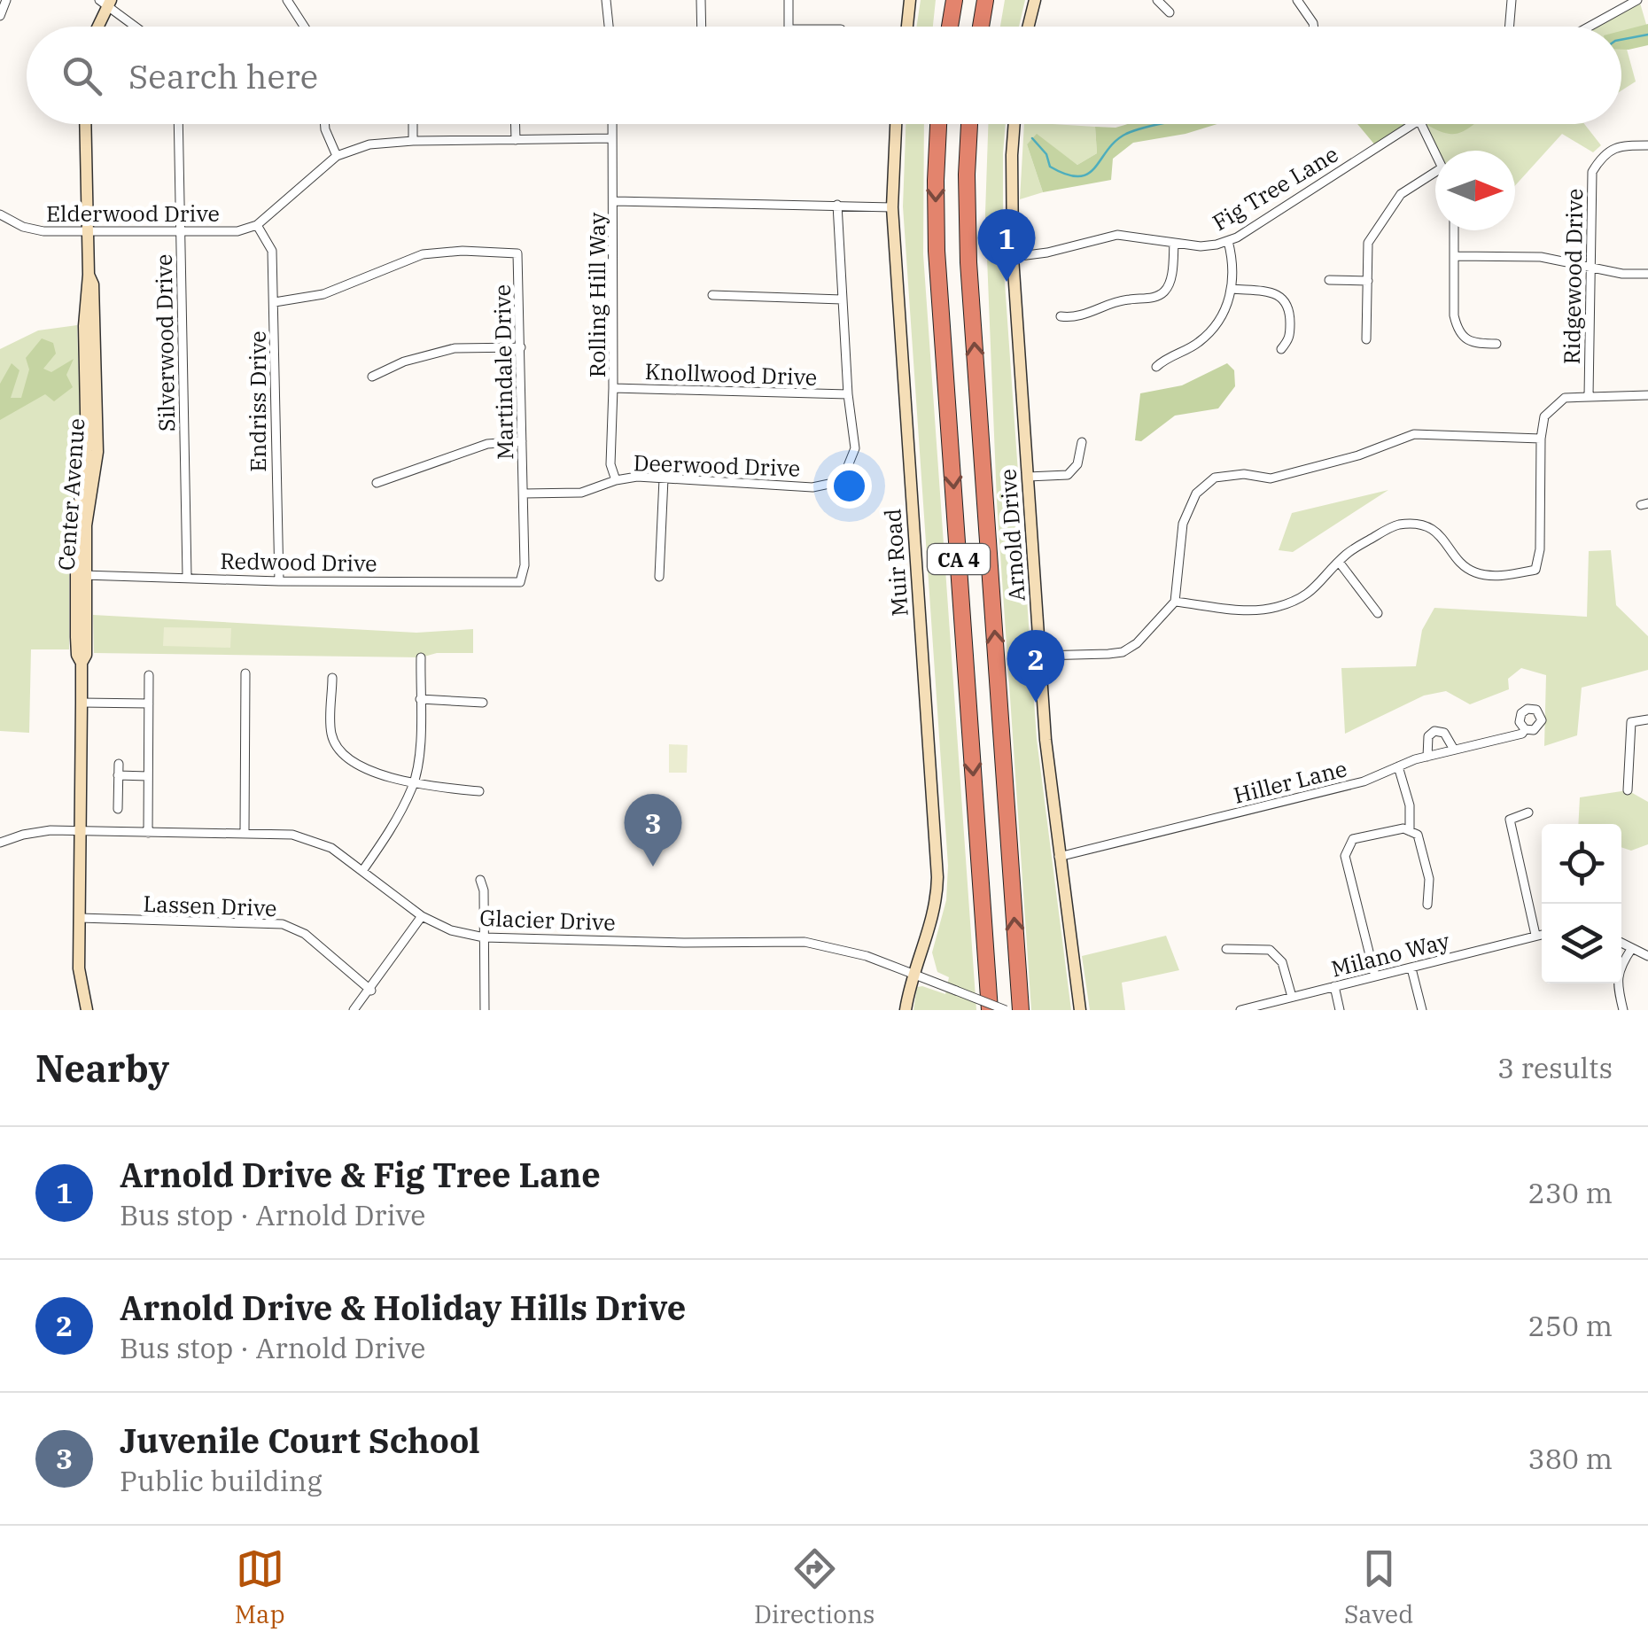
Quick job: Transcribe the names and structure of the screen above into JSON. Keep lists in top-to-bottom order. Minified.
{"streets":{"highway":["CA 4"],"street":["Fig Tree Lane","Elderwood Drive","Ridgewood Drive","Rolling Hill Way","Silverwood Drive","Martindale Drive","Knollwood Drive","Endriss Drive","Deerwood Drive","Center Avenue","Arnold Drive","Redwood Drive","Muir Road","Hiller Lane","Lassen Drive","Glacier Drive","Milano Way"]},"crossings":[["Fig Tree Lane","Arnold Drive"],["Elderwood Drive","Silverwood Drive"],["Elderwood Drive","Endriss Drive"],["Elderwood Drive","Center Avenue"],["Rolling Hill Way","Knollwood Drive"],["Rolling Hill Way","Deerwood Drive"],["Silverwood Drive","Redwood Drive"],["Martindale Drive","Endriss Drive"],["Martindale Drive","Deerwood Drive"],["Martindale Drive","Redwood Drive"],["Knollwood Drive","Deerwood Drive"],["Endriss Drive","Redwood Drive"],["Center Avenue","Redwood Drive"],["Center Avenue","Lassen Drive"],["Center Avenue","Glacier Drive"],["Arnold Drive","Hiller Lane"],["Muir Road","Glacier Drive"]],"north":"right","page":{"search":"Search here","pins":["1","2","3"],"heading":["Nearby","3 results"],"list":[{"mark":"1","name":"Arnold Drive & Fig Tree Lane","note":"Bus stop · Arnold Drive","value":"230 m"},{"mark":"2","name":"Arnold Drive & Holiday Hills Drive","note":"Bus stop · Arnold Drive","value":"250 m"},{"mark":"3","name":"Juvenile Court School","note":"Public building","value":"380 m"}],"nav":["Map","Directions","Saved"]}}
